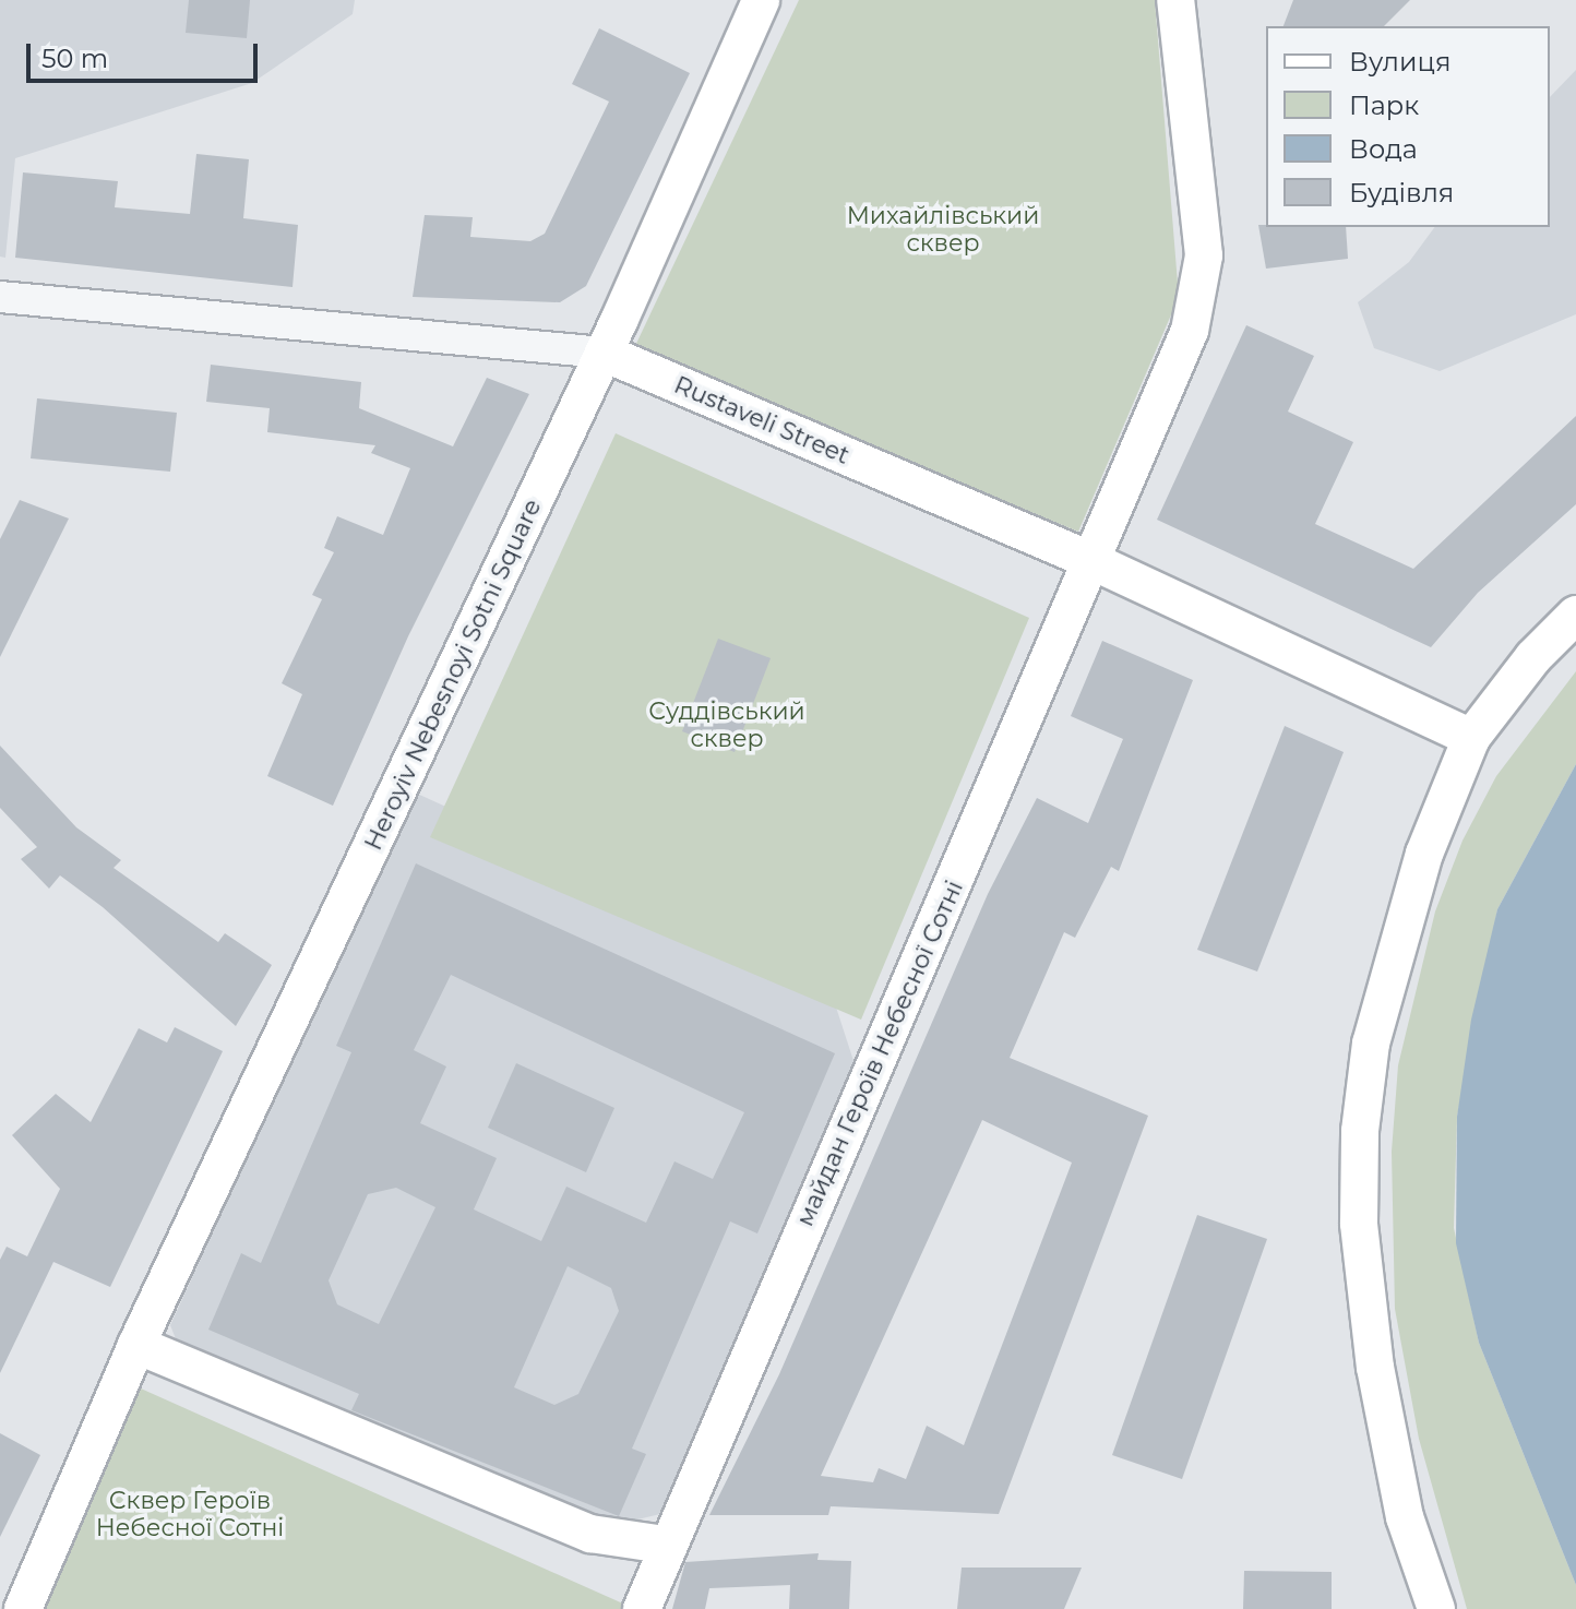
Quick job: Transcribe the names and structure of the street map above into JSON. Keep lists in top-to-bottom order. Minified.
{"streets":{"main road":["Rustaveli Street","Heroyiv Nebesnoyi Sotni Square","майдан Героїв Небесної Сотні"]},"crossings":[["Rustaveli Street","Heroyiv Nebesnoyi Sotni Square"],["Rustaveli Street","майдан Героїв Небесної Сотні"]],"parks":["Михайлівський сквер","Суддівський сквер","Сквер Героїв Небесної Сотні"],"legend":["Вулиця","Парк","Вода","Будівля"],"scale_bar":"50 m"}
